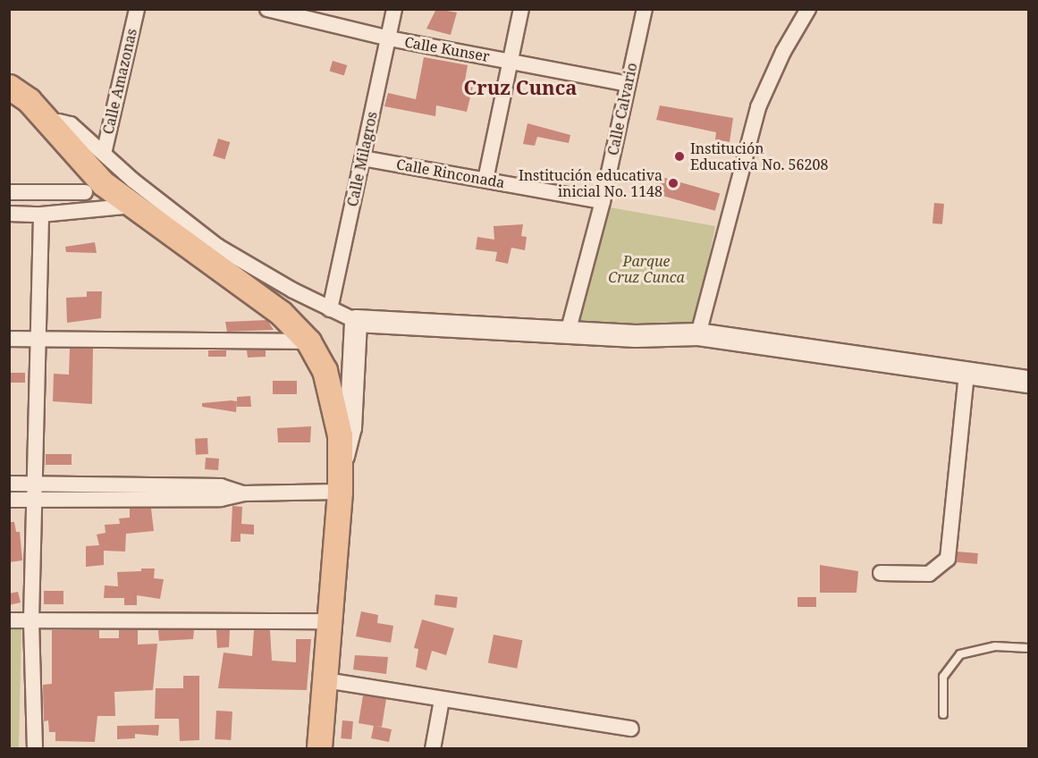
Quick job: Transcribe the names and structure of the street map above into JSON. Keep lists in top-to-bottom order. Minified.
{"streets":{"street":["Calle Kunser","Calle Amazonas","Calle Calvario","Calle Milagros","Calle Rinconada"]},"crossings":[["Calle Kunser","Calle Calvario"],["Calle Kunser","Calle Milagros"],["Calle Calvario","Calle Rinconada"],["Calle Milagros","Calle Rinconada"]],"districts":["Cruz Cunca"],"parks":["Parque Cruz Cunca"],"places":["Institución Educativa No. 56208","Institución educativa inicial No. 1148"]}
